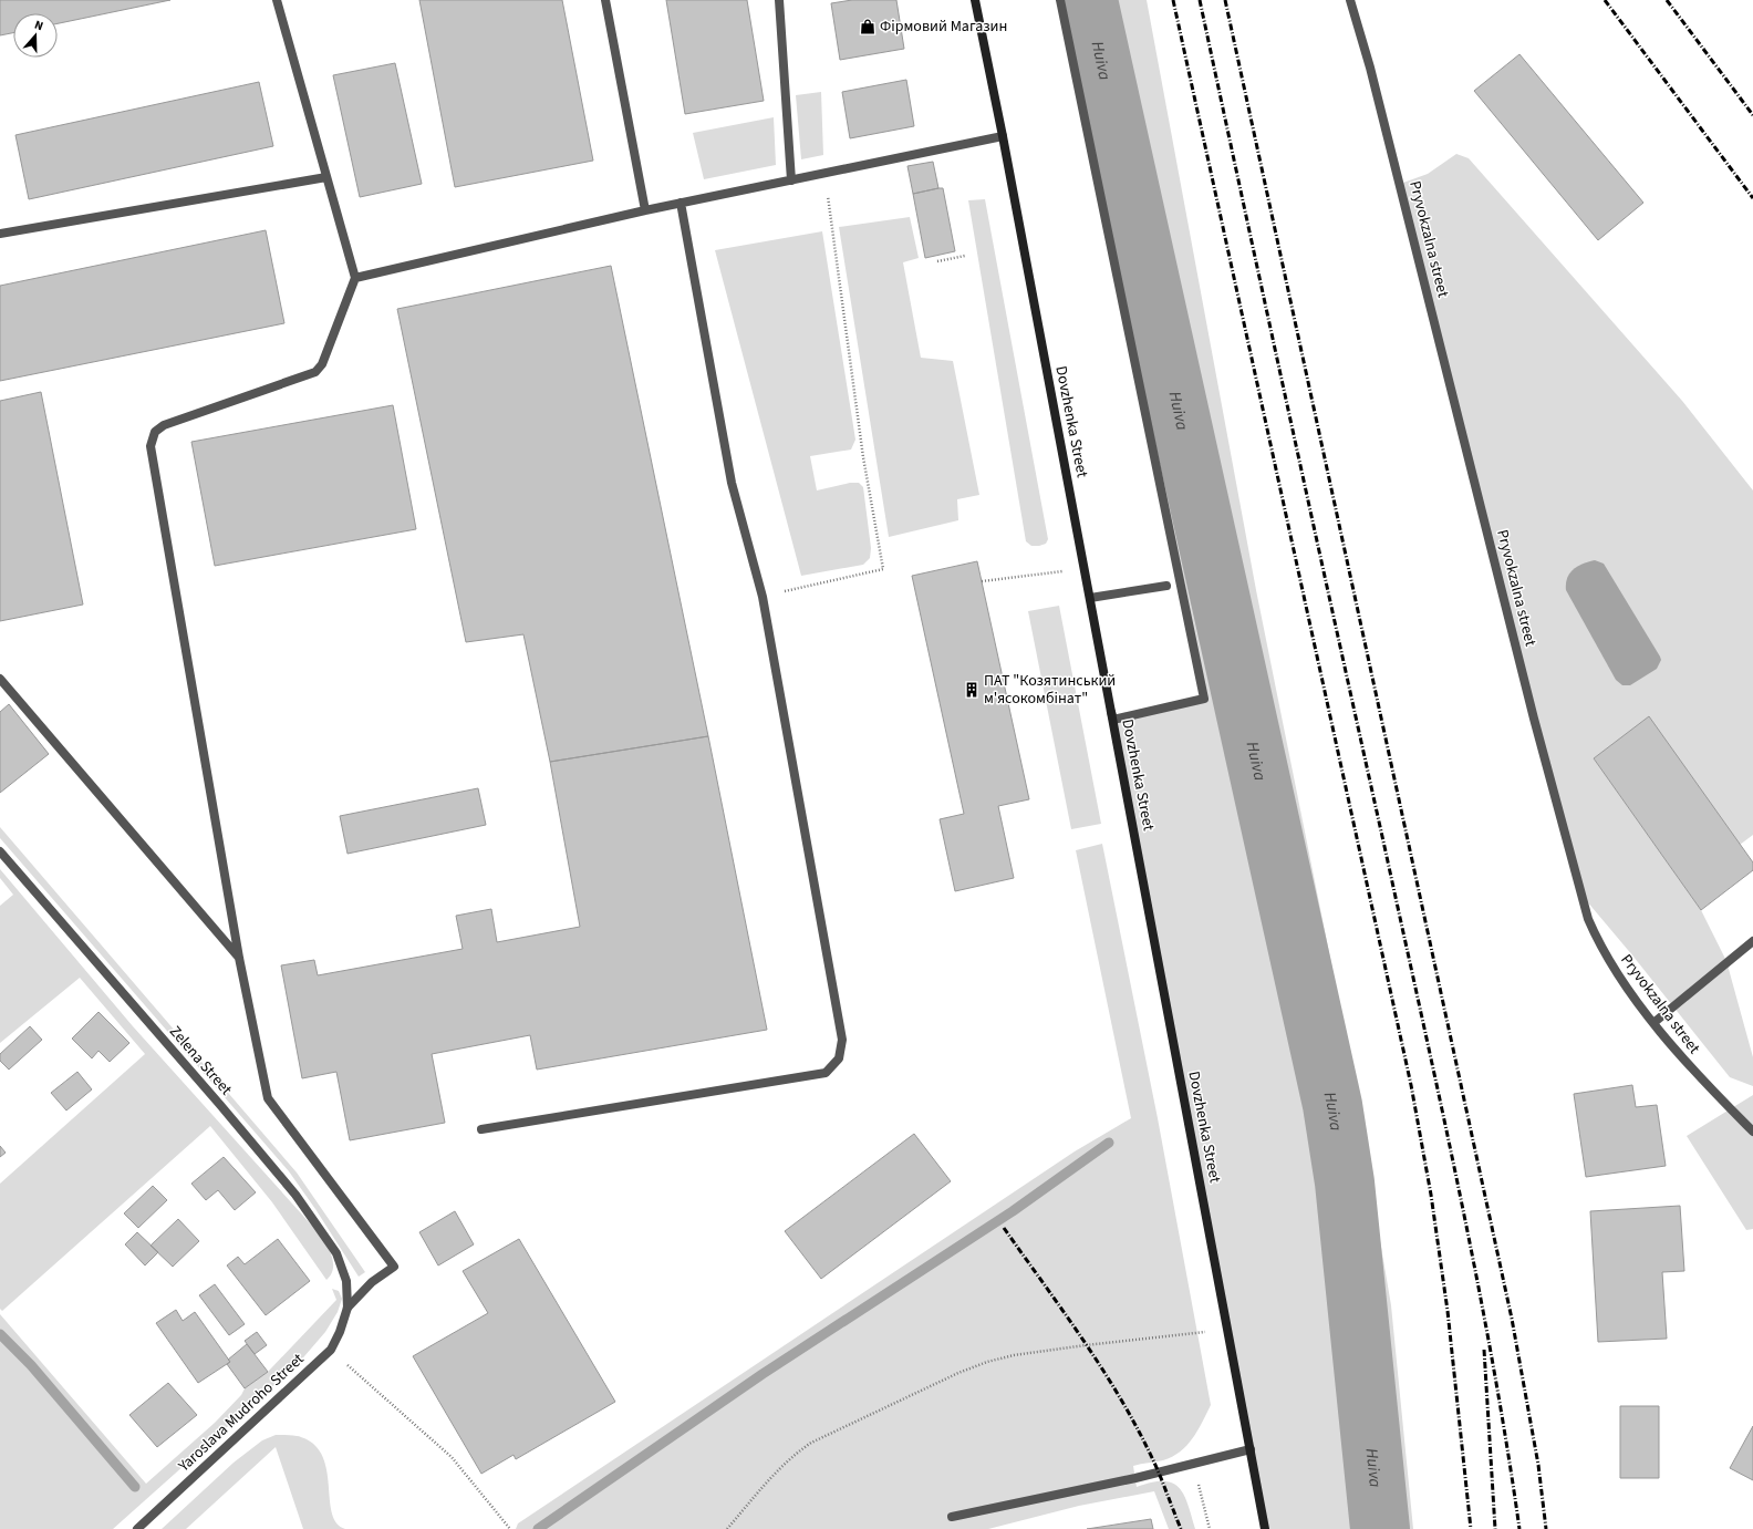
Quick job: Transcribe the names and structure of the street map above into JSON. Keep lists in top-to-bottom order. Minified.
{"streets":{"street":["Pryvokzalna street","Dovzhenka Street","Zelena Street","Yaroslava Mudroho Street"]},"crossings":[["Zelena Street","Yaroslava Mudroho Street"]],"water":["Huiva"],"places":{"shop":["Фірмовий Магазин"],"building":["ПАТ \"Козятинський м'ясокомбінат\""]},"north":"top"}
